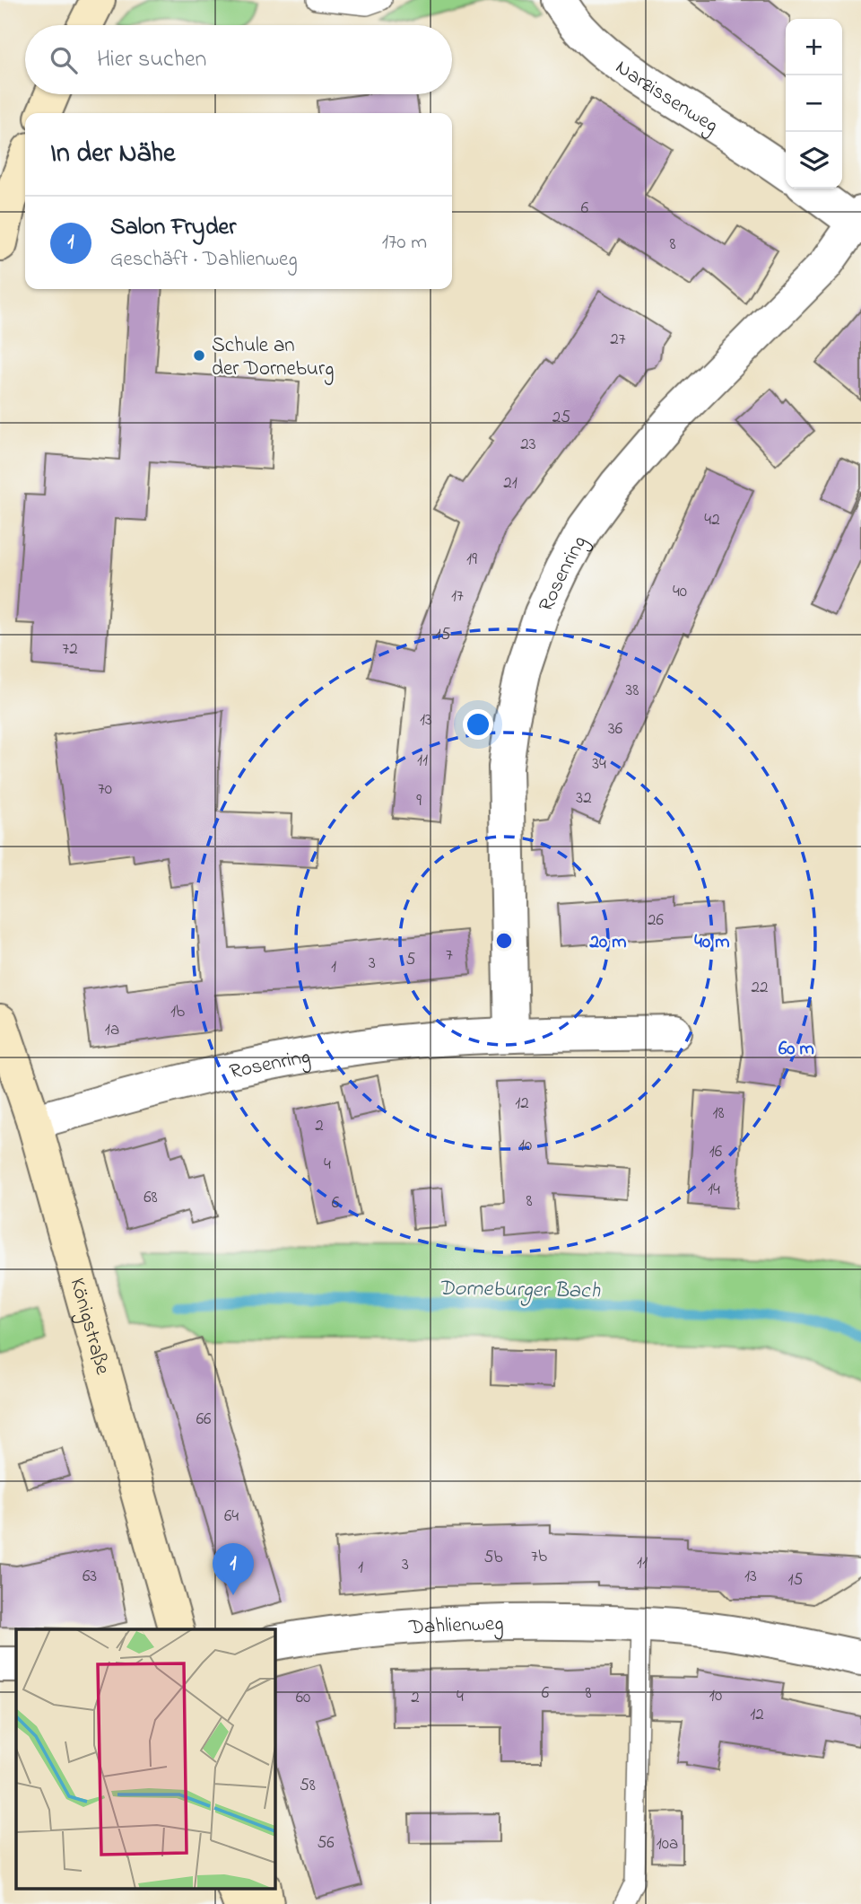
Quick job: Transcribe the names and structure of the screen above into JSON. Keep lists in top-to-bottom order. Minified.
{"streets":{"street":["Narzissenweg","Rosenring","Königstraße","Dahlienweg"]},"crossings":[["Rosenring","Königstraße"]],"water":["Dorneburger Bach"],"places":["Schule an der Dorneburg"],"house_numbers":["6","8","27","25","23","21","42","19","40","17","15","72","38","13","36","11","34","70","32","9","26","7","5","3","1","22","1b","1a","12","18","2","10","16","4","14","68","8","6","66","64","7b","5b","11","3","1","63","13","15","6","8","10","4","60","2","12","58","56","10a"],"page":{"map_buttons":["+","−"],"search":"Hier suchen","heading":"In der Nähe","list":[{"mark":"1","name":"Salon Fryder","note":"Geschäft · Dahlienweg","value":"170 m"}],"pins":"1"},"rings":["20 m","40 m","60 m"]}
